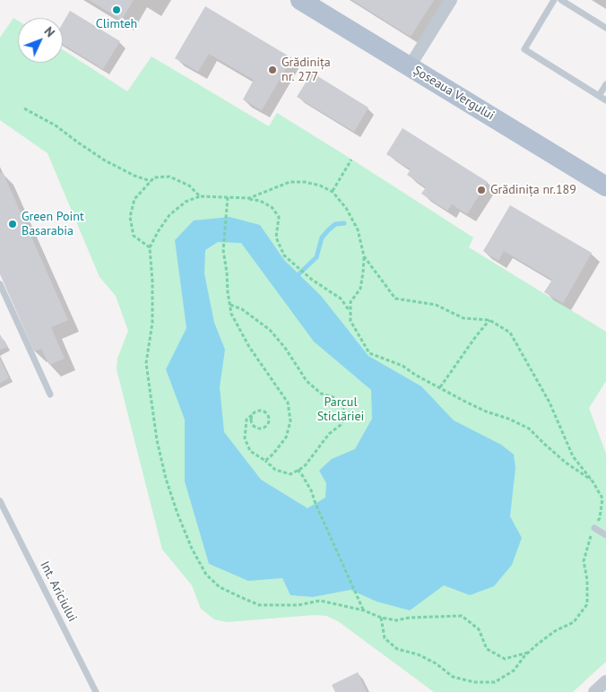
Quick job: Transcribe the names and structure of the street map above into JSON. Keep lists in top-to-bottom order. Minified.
{"streets":{"main road":["Șoseaua Vergului"],"lane":["Int. Ariciului"]},"parks":["Parcul Sticlăriei"],"places":["Climteh","Grădinița nr. 277","Grădinița nr.189","Green Point Basarabia"],"north":"top right"}
